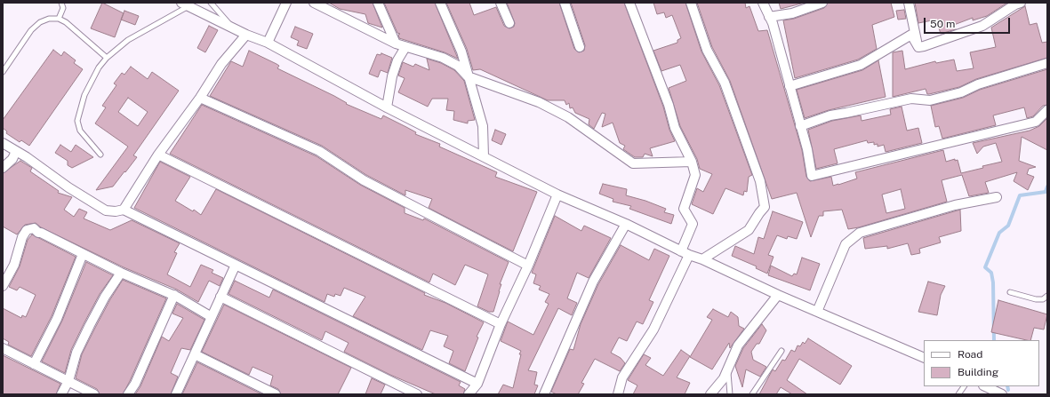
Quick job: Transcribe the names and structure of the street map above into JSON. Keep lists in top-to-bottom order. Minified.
{"legend":["Road","Building"],"scale_bar":"50 m"}
